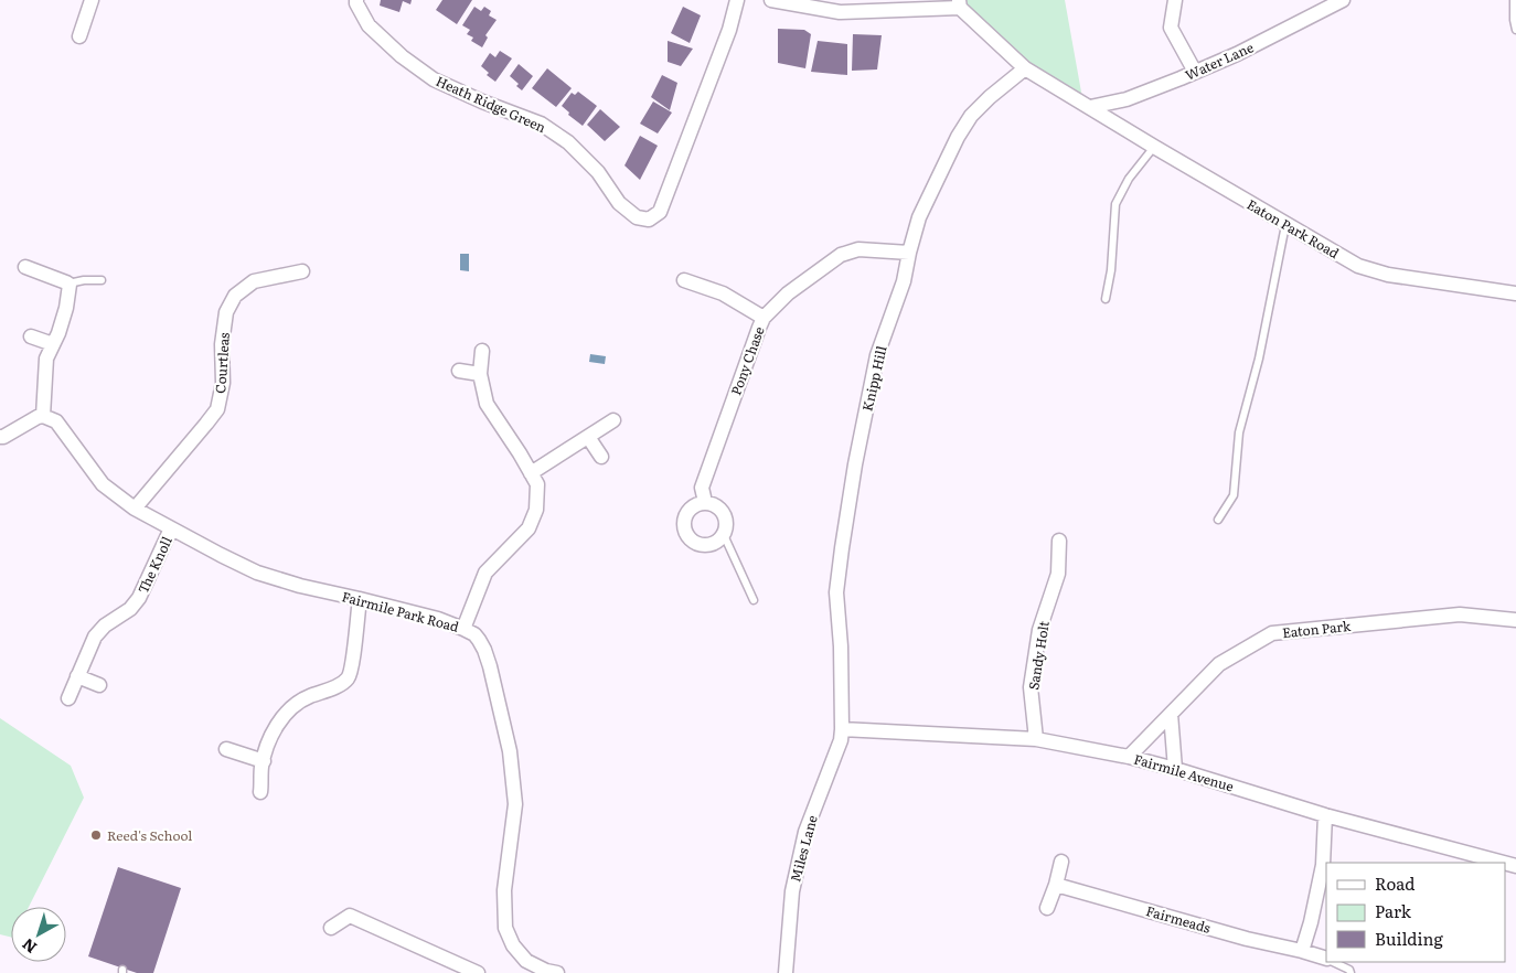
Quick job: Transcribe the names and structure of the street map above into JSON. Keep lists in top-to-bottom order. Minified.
{"streets":{"street":["Water Lane","Heath Ridge Green","Eaton Park Road","Pony Chase","Courtleas","Knipp Hill","The Knoll","Fairmile Park Road","Eaton Park","Sandy Holt","Fairmile Avenue","Miles Lane","Fairmeads"]},"crossings":[["Water Lane","Eaton Park Road"],["Eaton Park Road","Knipp Hill"],["Pony Chase","Knipp Hill"],["Courtleas","Fairmile Park Road"],["Knipp Hill","Fairmile Avenue"],["Knipp Hill","Miles Lane"],["The Knoll","Fairmile Park Road"],["Eaton Park","Fairmile Avenue"],["Sandy Holt","Fairmile Avenue"],["Fairmile Avenue","Miles Lane"]],"places":["Reed's School"],"legend":["Road","Park","Building"],"north":"bottom left"}
